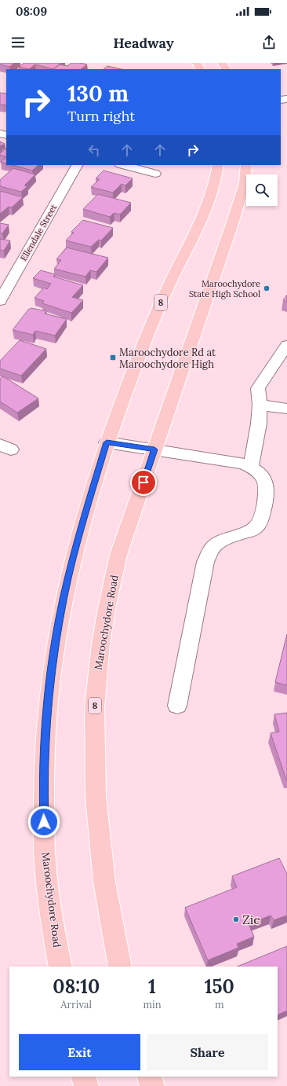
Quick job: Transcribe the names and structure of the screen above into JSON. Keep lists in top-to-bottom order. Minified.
{"streets":{"main road":["8","Maroochydore Road"],"street":["Ellendale Street"]},"places":{"other":["Maroochydore State High School","Zie"],"transit":["Maroochydore Rd at Maroochydore High"]},"page":{"status":"08:09","header":"Headway","turn":["130 m","Turn right"],"eta":["08:10","Arrival","1","min","150","m"],"buttons":["Exit","Share"]}}
